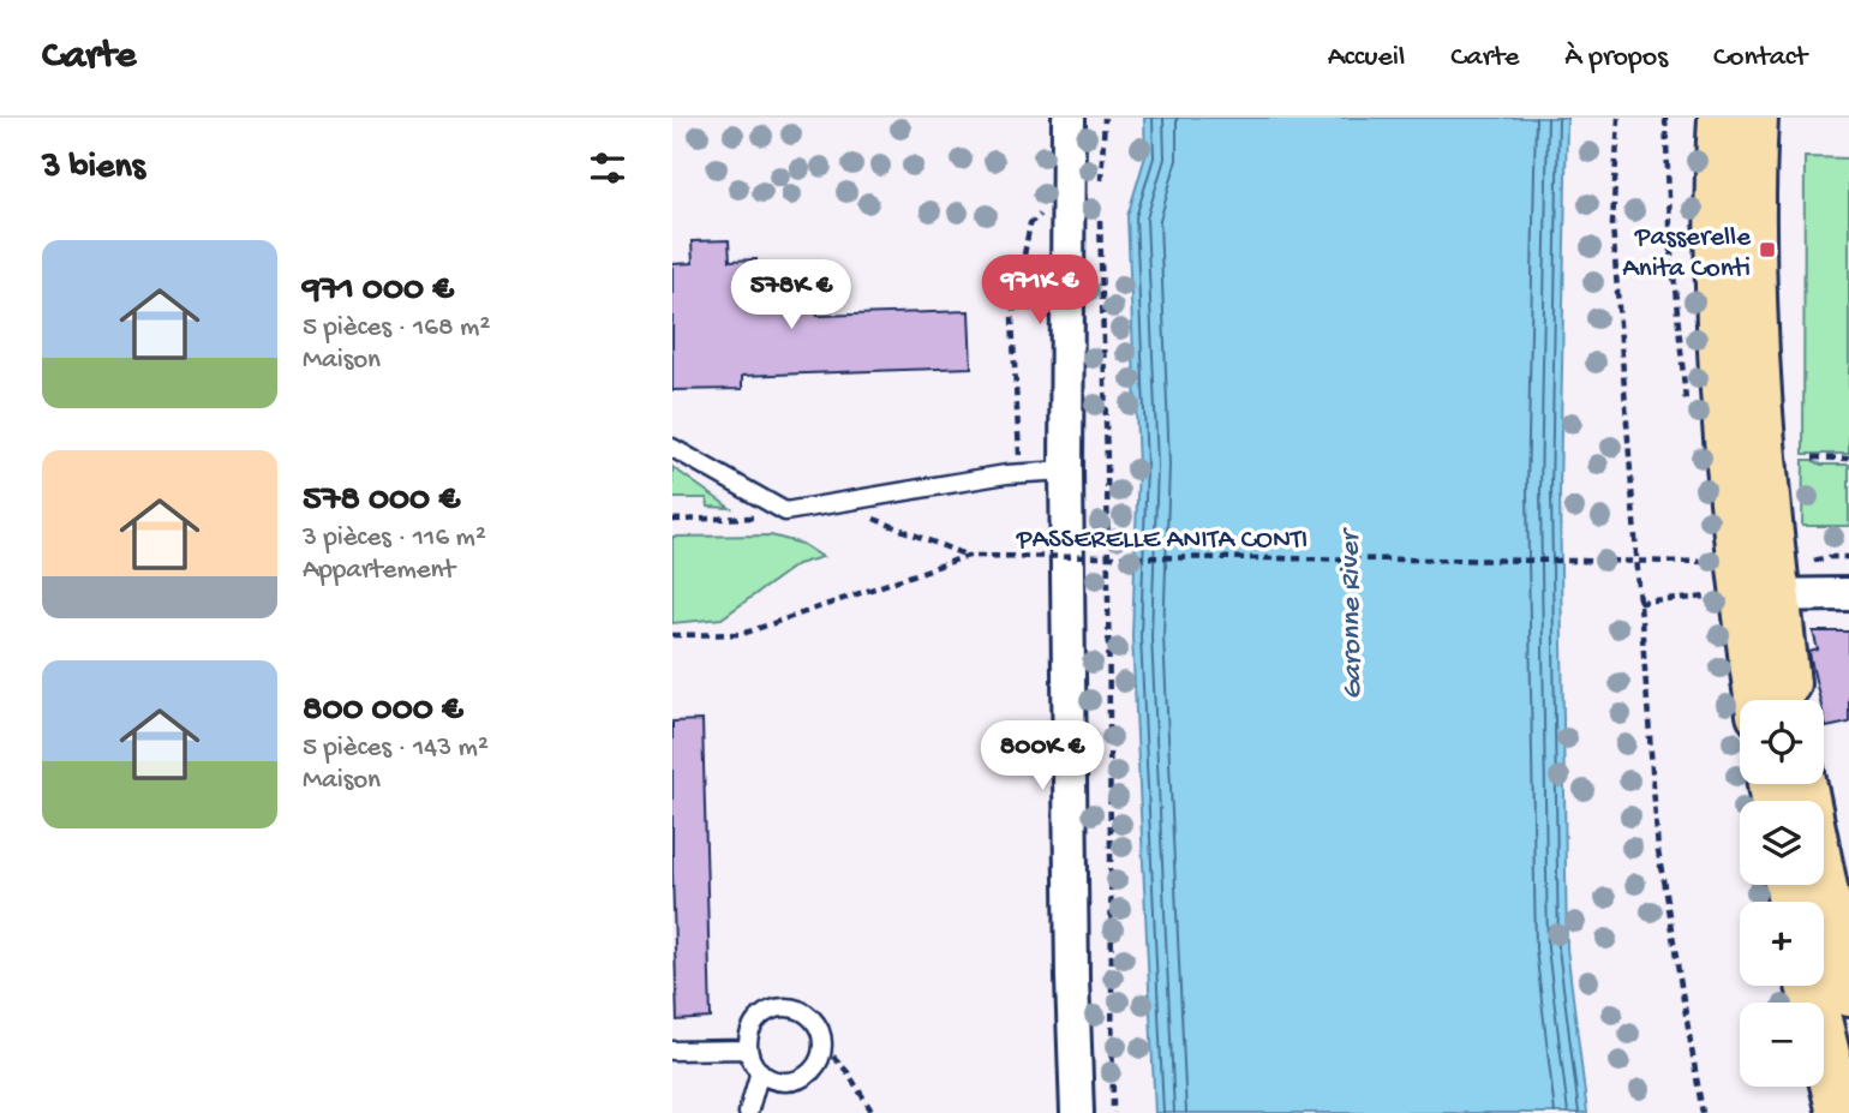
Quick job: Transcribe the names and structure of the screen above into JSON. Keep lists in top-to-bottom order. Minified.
{"streets":{"path":["PASSERELLE ANITA CONTI"]},"water":["Garonne River"],"places":{"transit":["Passerelle Anita Conti"]},"page":{"header":"Carte","nav":["Accueil","Carte","À propos","Contact"],"heading":"3 biens","list":[{"name":"971 000 €","note":"5 pièces · 168 m² · Maison"},{"name":"578 000 €","note":"3 pièces · 116 m² · Appartement"},{"name":"800 000 €","note":"5 pièces · 143 m² · Maison"}],"price":["971K €","578K €","800K €"],"map_buttons":["+","−"]}}
